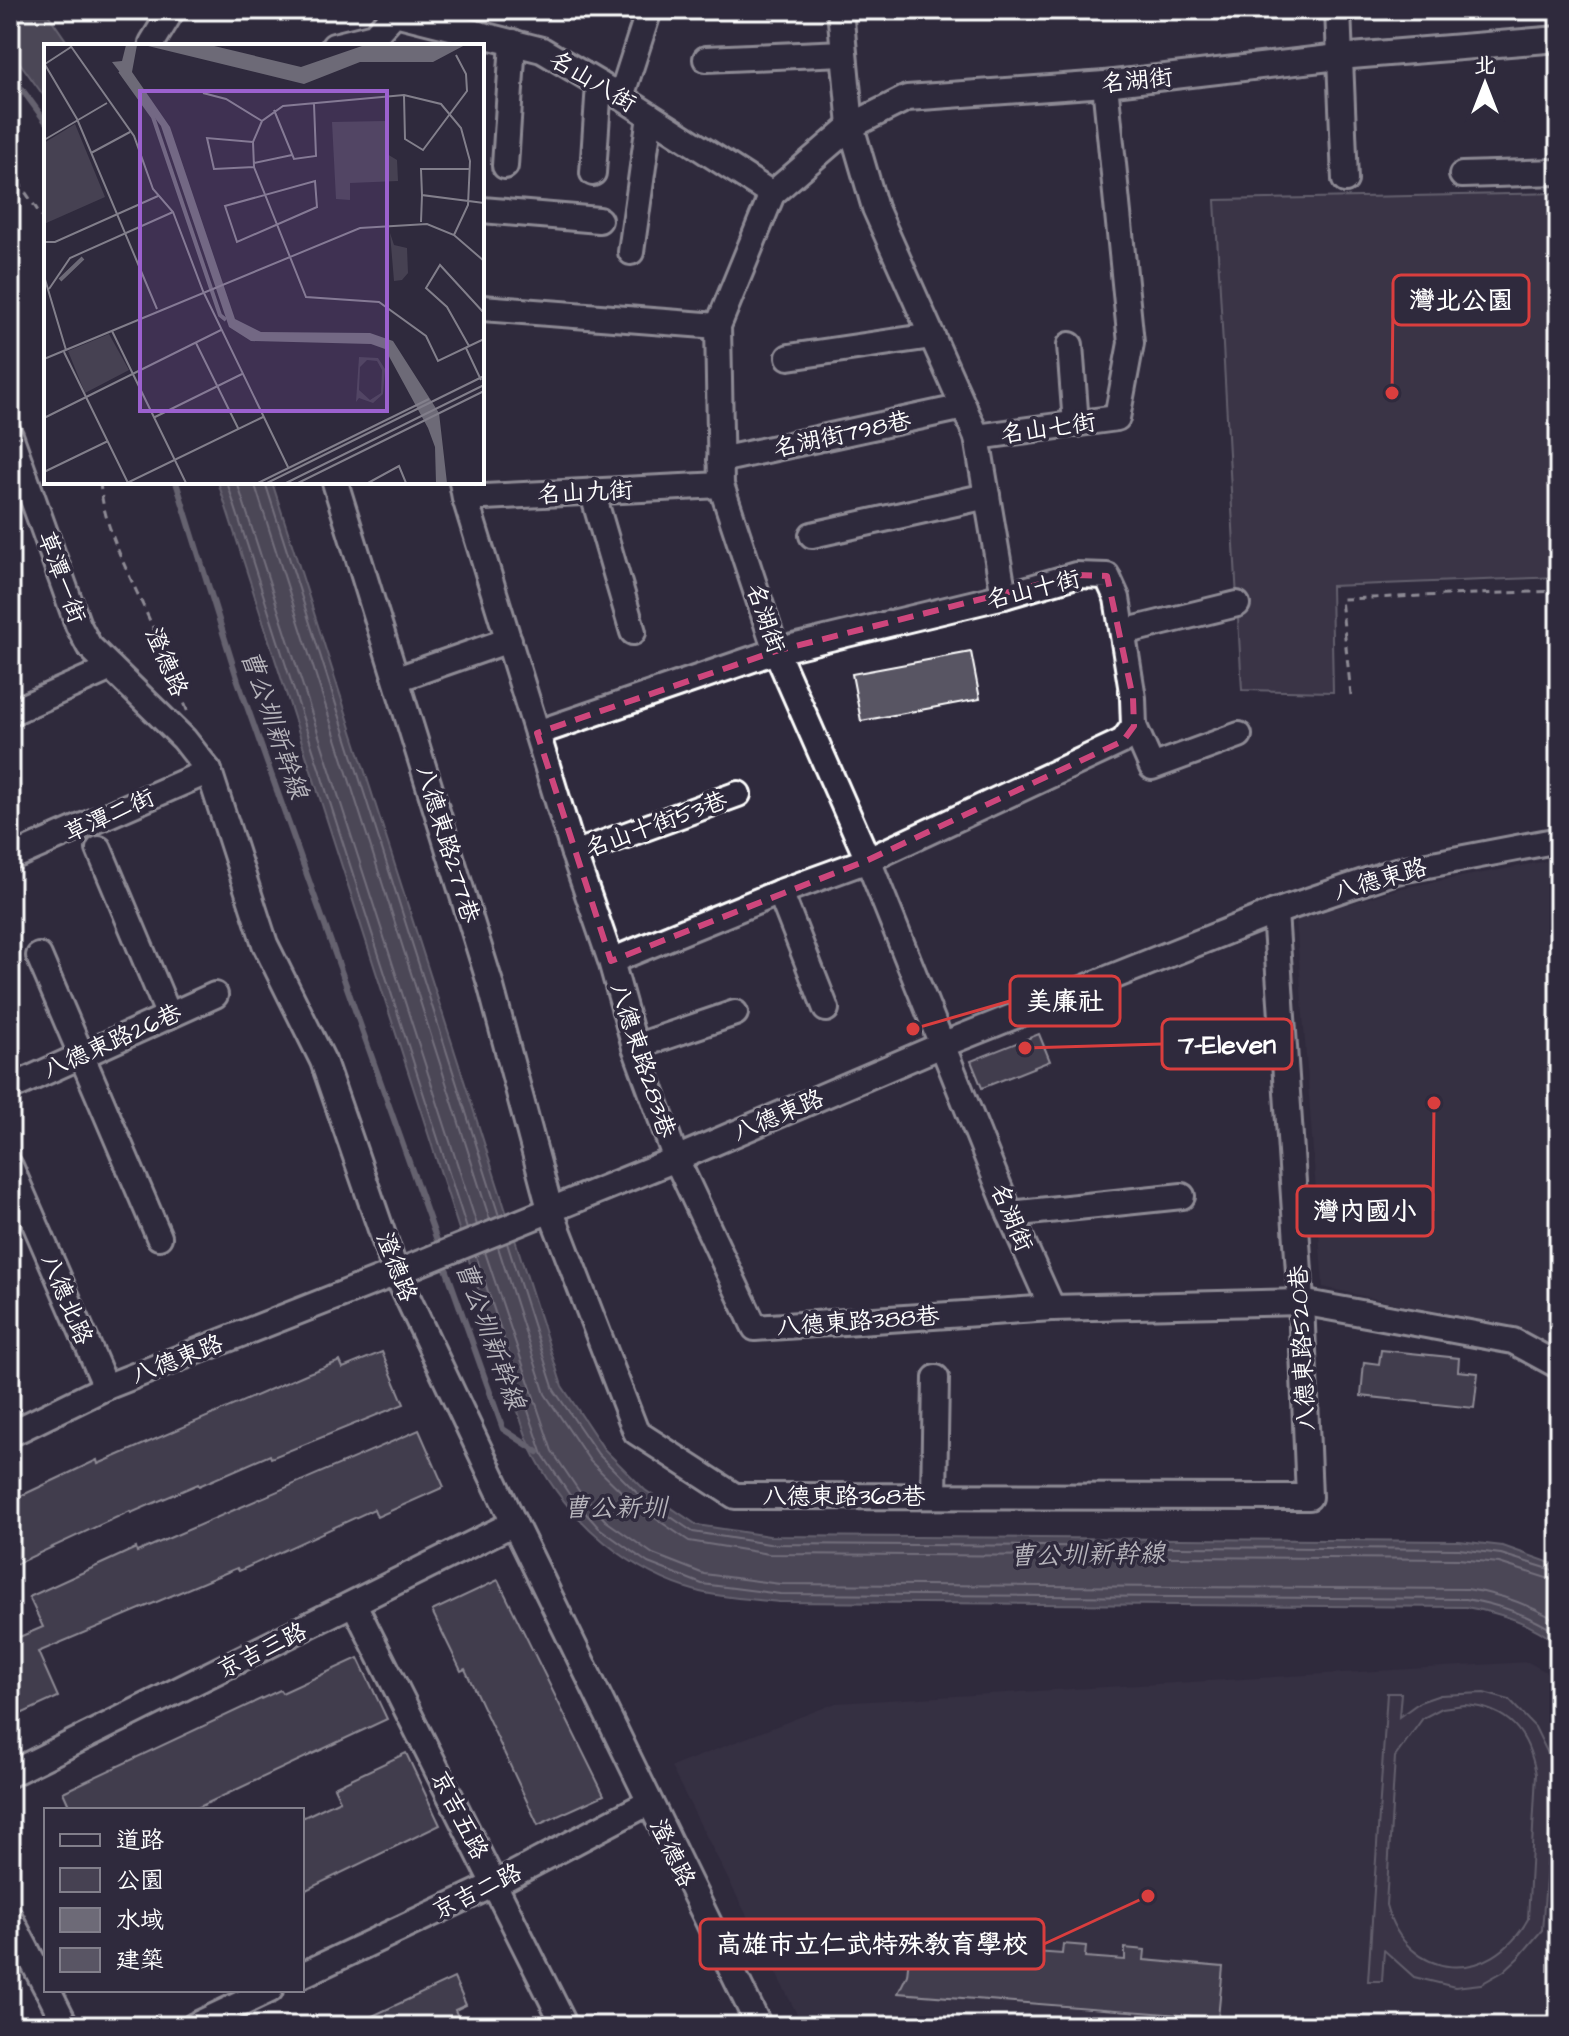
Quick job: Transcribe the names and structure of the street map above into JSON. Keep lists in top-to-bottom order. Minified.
{"streets":{"street":["名湖街","名山八街","名山七街","名湖街798巷","名山九街","草潭一街","名山十街","澄德路","草潭二街","名山十街53巷","八德東路277巷","八德東路","八德東路26巷","八德東路283巷","八德北路","八德東路388巷","八德東路520巷","八德東路368巷","京吉三路","京吉五路","京吉二路"]},"crossings":[["名湖街","名山八街"],["名湖街","名山七街"],["名湖街","名湖街798巷"],["名湖街","名山九街"],["名湖街","名山十街"],["名湖街","八德東路"],["名湖街","八德東路388巷"],["名山七街","名湖街798巷"],["草潭一街","澄德路"],["草潭一街","草潭二街"],["澄德路","草潭二街"],["澄德路","八德東路"],["澄德路","京吉三路"],["澄德路","京吉二路"],["八德東路277巷","八德東路"],["八德東路277巷","八德東路368巷"],["八德東路","八德東路283巷"],["八德東路","八德北路"],["八德東路","八德東路388巷"],["八德東路","八德東路520巷"],["八德東路","八德東路368巷"],["八德東路283巷","八德東路388巷"],["八德東路520巷","八德東路368巷"],["京吉三路","京吉五路"],["京吉五路","京吉二路"]],"water":["曹公圳新幹線","曹公新圳"],"places":["灣北公園","美廉社","7-Eleven","灣內國小","高雄市立仁武特殊教育學校"],"legend":["道路","公園","水域","建築"],"north":"top"}
